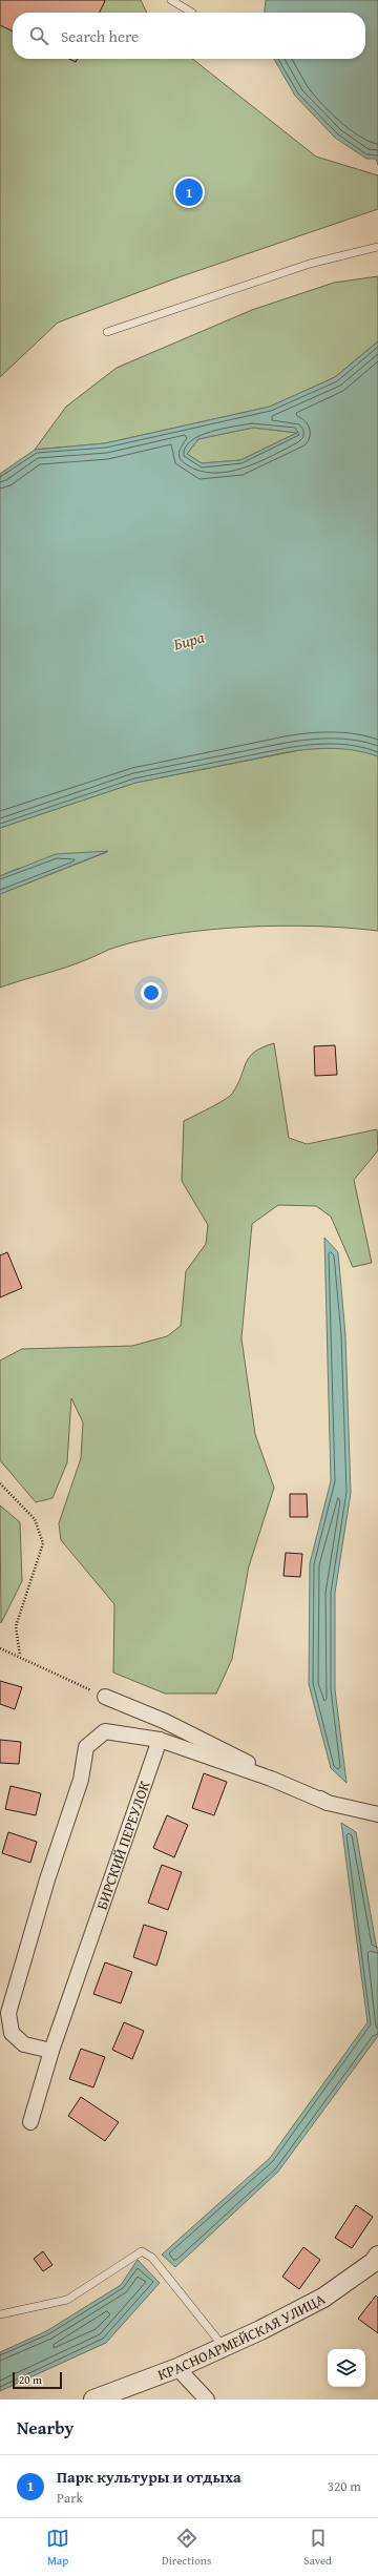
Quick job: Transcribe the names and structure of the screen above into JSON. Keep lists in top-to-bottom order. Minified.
{"streets":{"street":["БИРСКИЙ ПЕРЕУЛОК","КРАСНОАРМЕЙСКАЯ УЛИЦА"]},"water":["Бира"],"scale_bar":"20 m","page":{"search":"Search here","pins":"1","scale":"20 m","heading":"Nearby","list":[{"mark":"1","name":"Парк культуры и отдыха","note":"Park","value":"320 m"}],"nav":["Map","Directions","Saved"]}}
